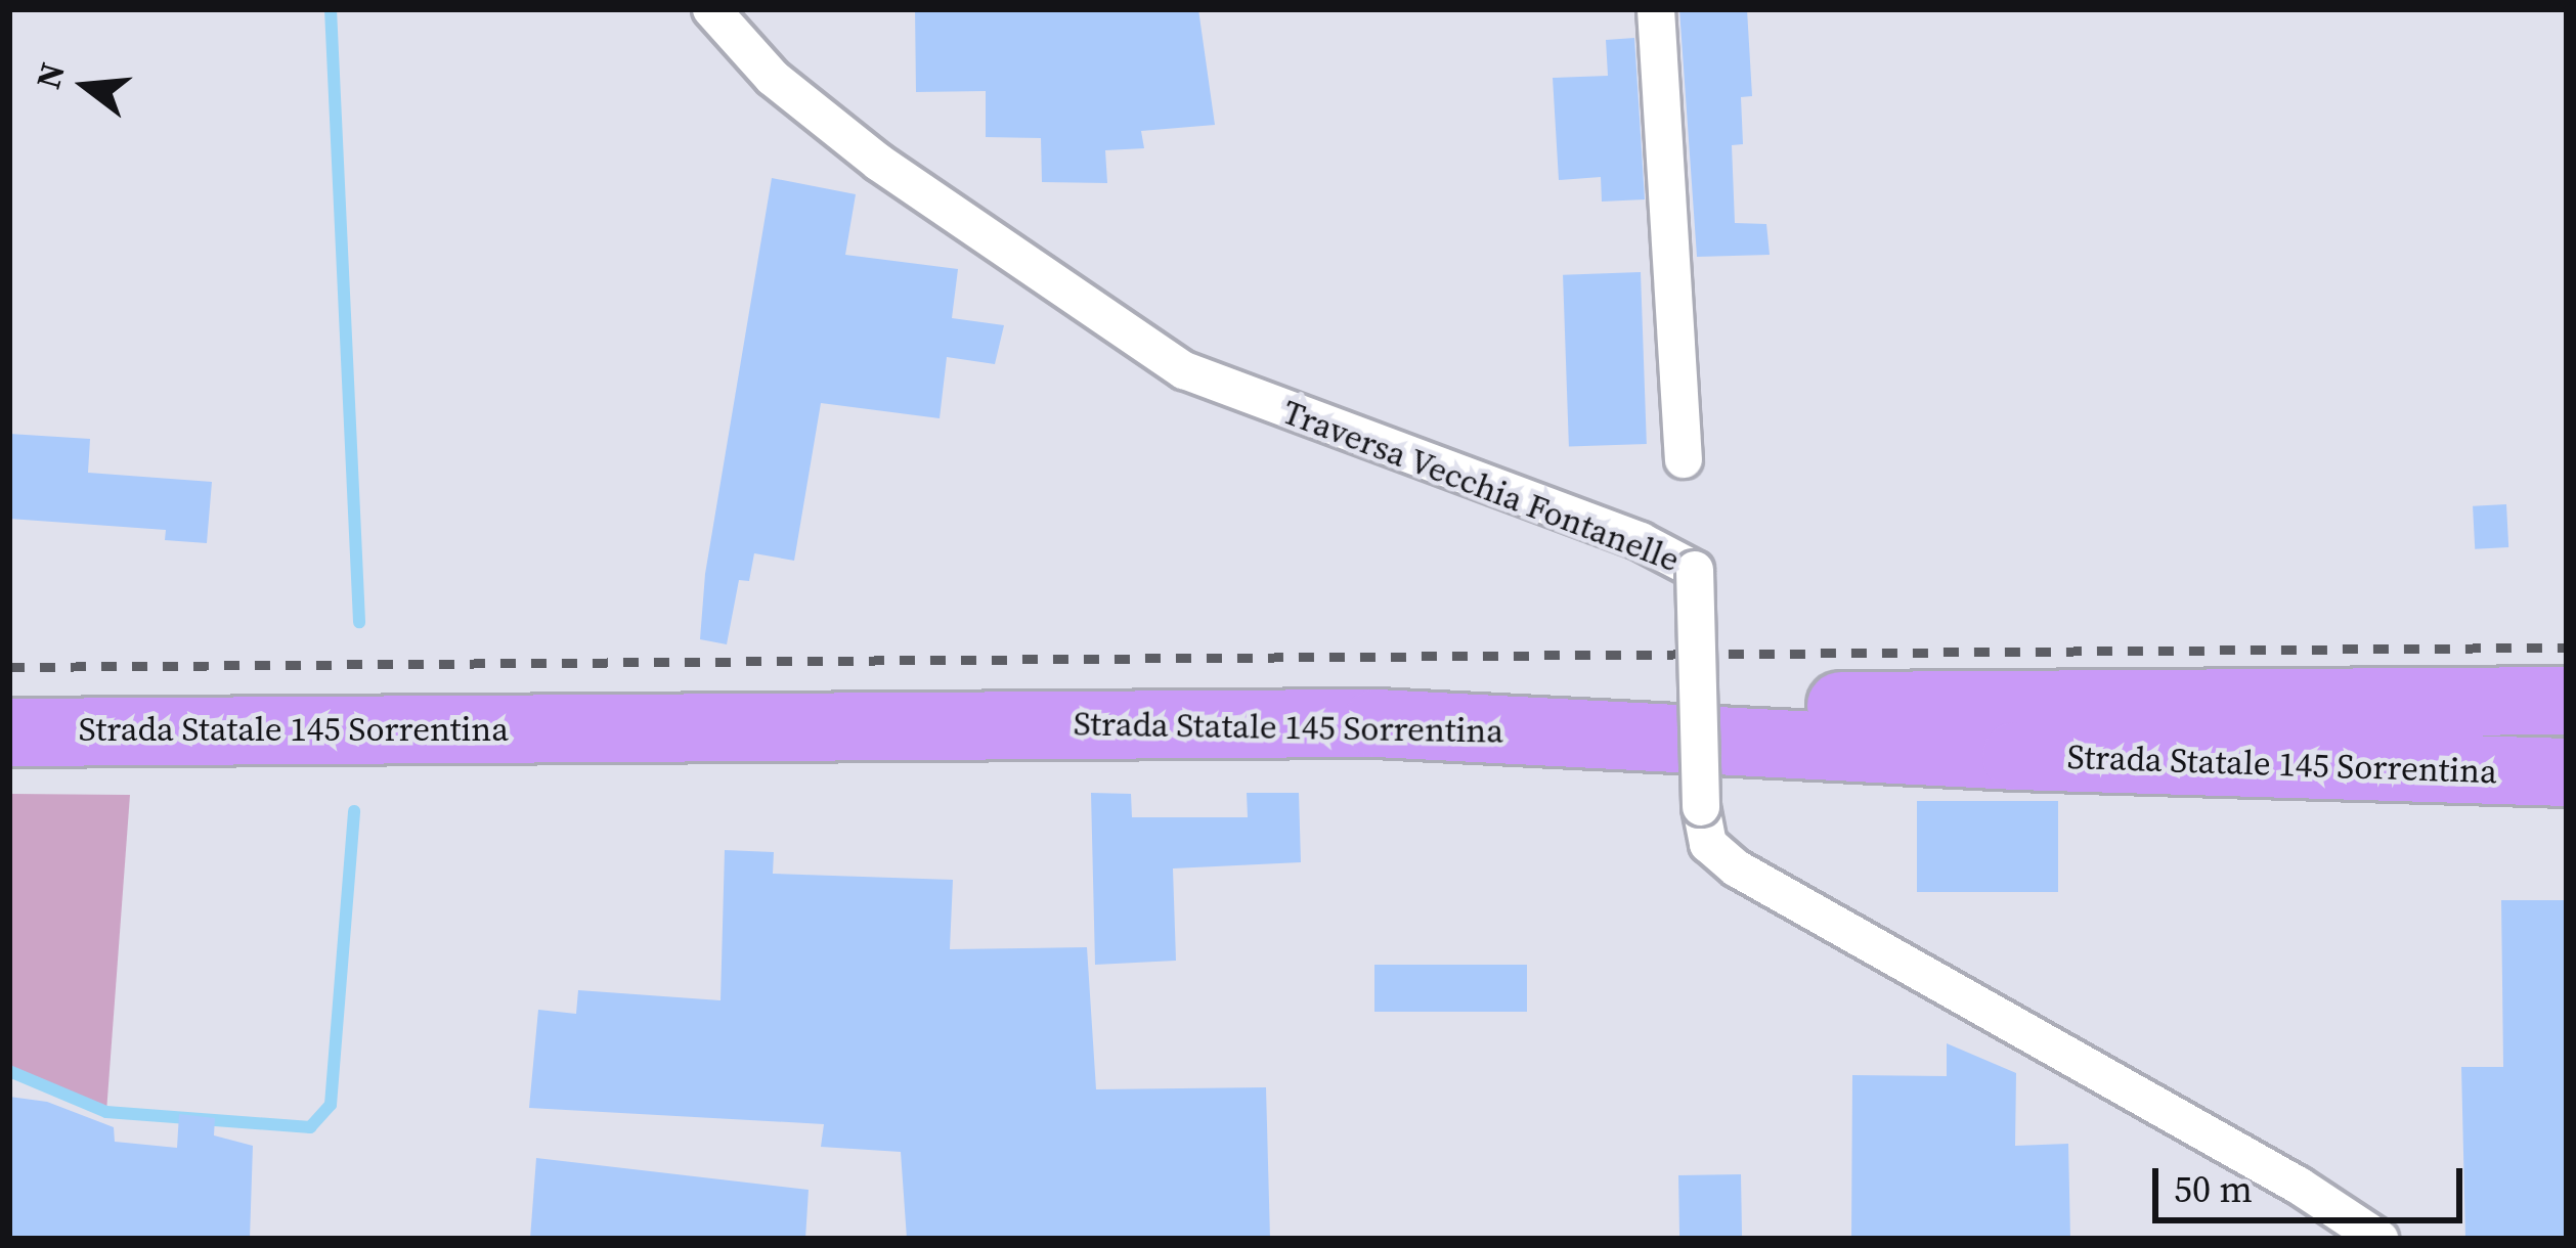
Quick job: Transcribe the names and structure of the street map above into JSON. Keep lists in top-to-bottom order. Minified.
{"streets":{"highway":["Strada Statale 145 Sorrentina"],"street":["Traversa Vecchia Fontanelle"]},"scale_bar":"50 m","north":"left"}
